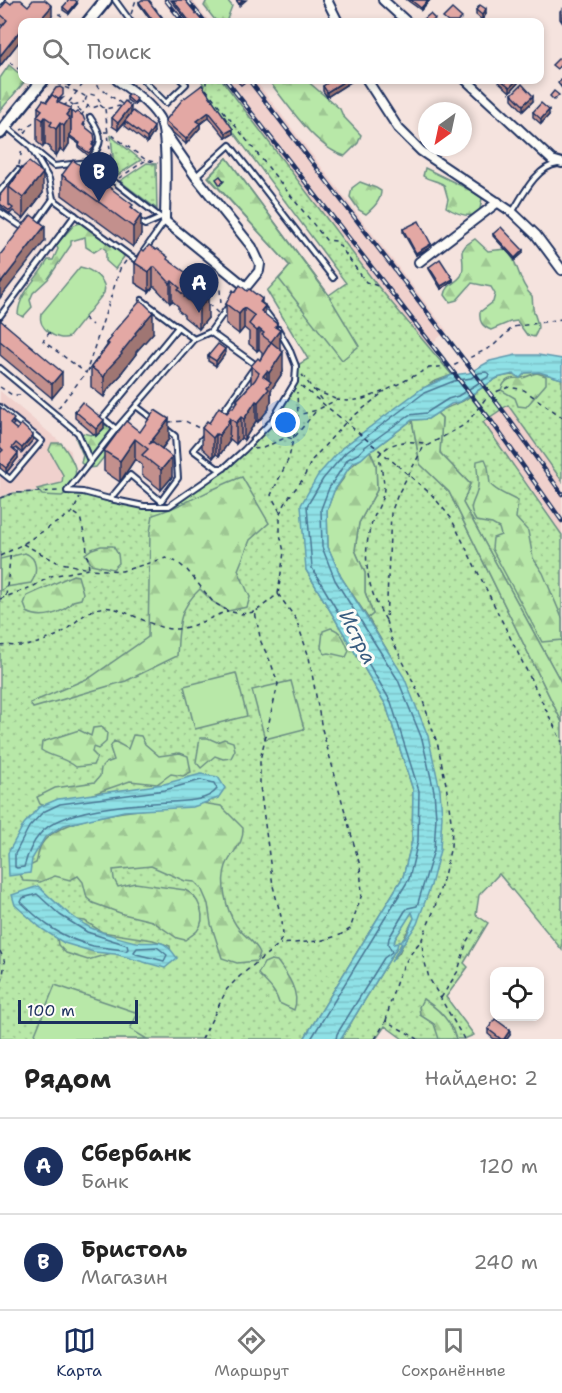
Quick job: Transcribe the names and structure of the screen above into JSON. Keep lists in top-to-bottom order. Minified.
{"water":["Истра"],"scale_bar":"100 m","north":"bottom left","page":{"search":"Поиск","pins":["B","A"],"scale":"100 m","heading":["Рядом","Найдено: 2"],"list":[{"mark":"A","name":"Сбербанк","note":"Банк","value":"120 m"},{"mark":"B","name":"Бристоль","note":"Магазин","value":"240 m"}],"nav":["Карта","Маршрут","Сохранённые"]}}
